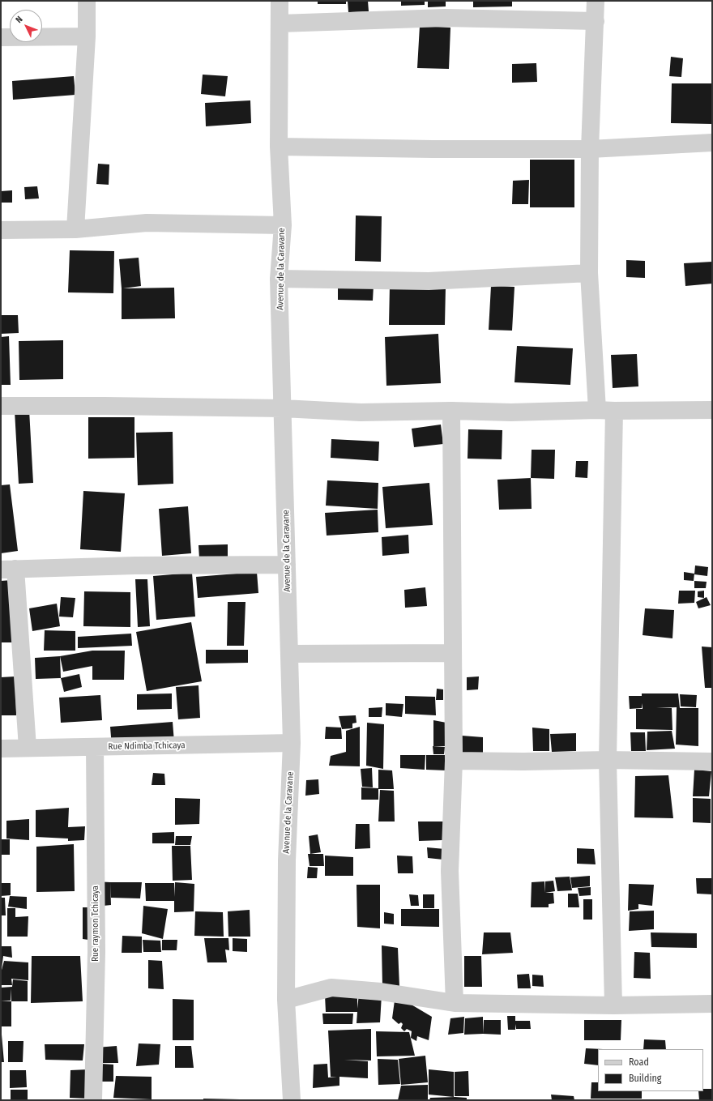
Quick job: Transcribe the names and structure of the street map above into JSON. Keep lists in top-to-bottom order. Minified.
{"streets":{"street":["Avenue de la Caravane","Rue Ndimba Tchicaya","Rue raymon Tchicaya"]},"crossings":[["Avenue de la Caravane","Rue Ndimba Tchicaya"],["Rue Ndimba Tchicaya","Rue raymon Tchicaya"]],"legend":["Road","Building"],"north":"top left"}
